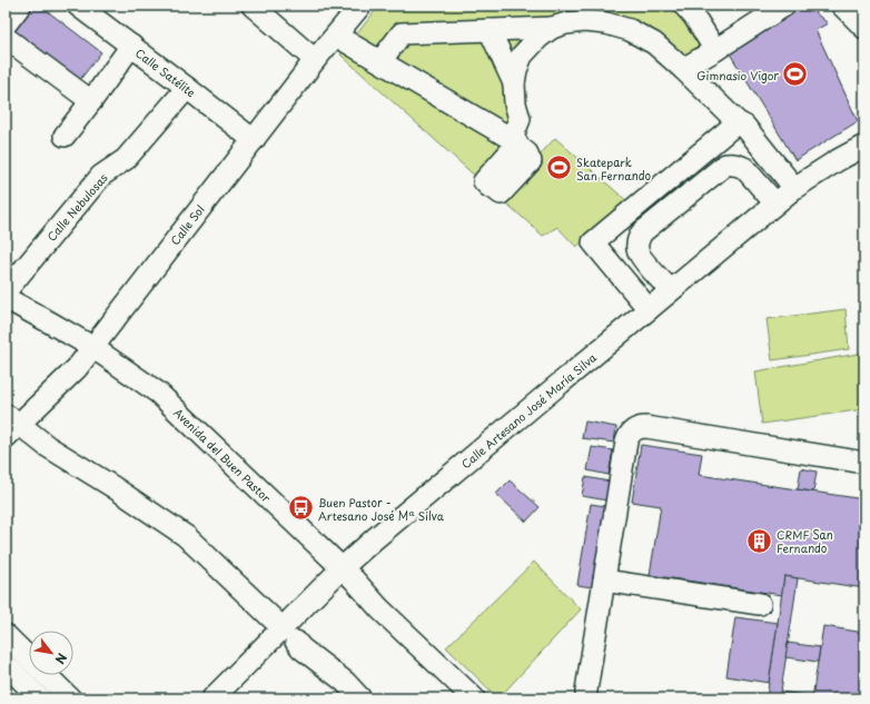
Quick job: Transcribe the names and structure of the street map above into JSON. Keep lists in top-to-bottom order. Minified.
{"streets":{"street":["Calle Satélite","Calle Nebulosas","Calle Sol","Calle Artesano José María Silva","Avenida del Buen Pastor"]},"crossings":[["Calle Satélite","Calle Nebulosas"],["Calle Satélite","Calle Sol"],["Calle Sol","Avenida del Buen Pastor"],["Calle Artesano José María Silva","Avenida del Buen Pastor"]],"places":{"sports":["Gimnasio Vigor","Skatepark San Fernando"],"bus stop":["Buen Pastor - Artesano José Mª Silva"],"building":["CRMF San Fernando"]},"north":"bottom right"}
